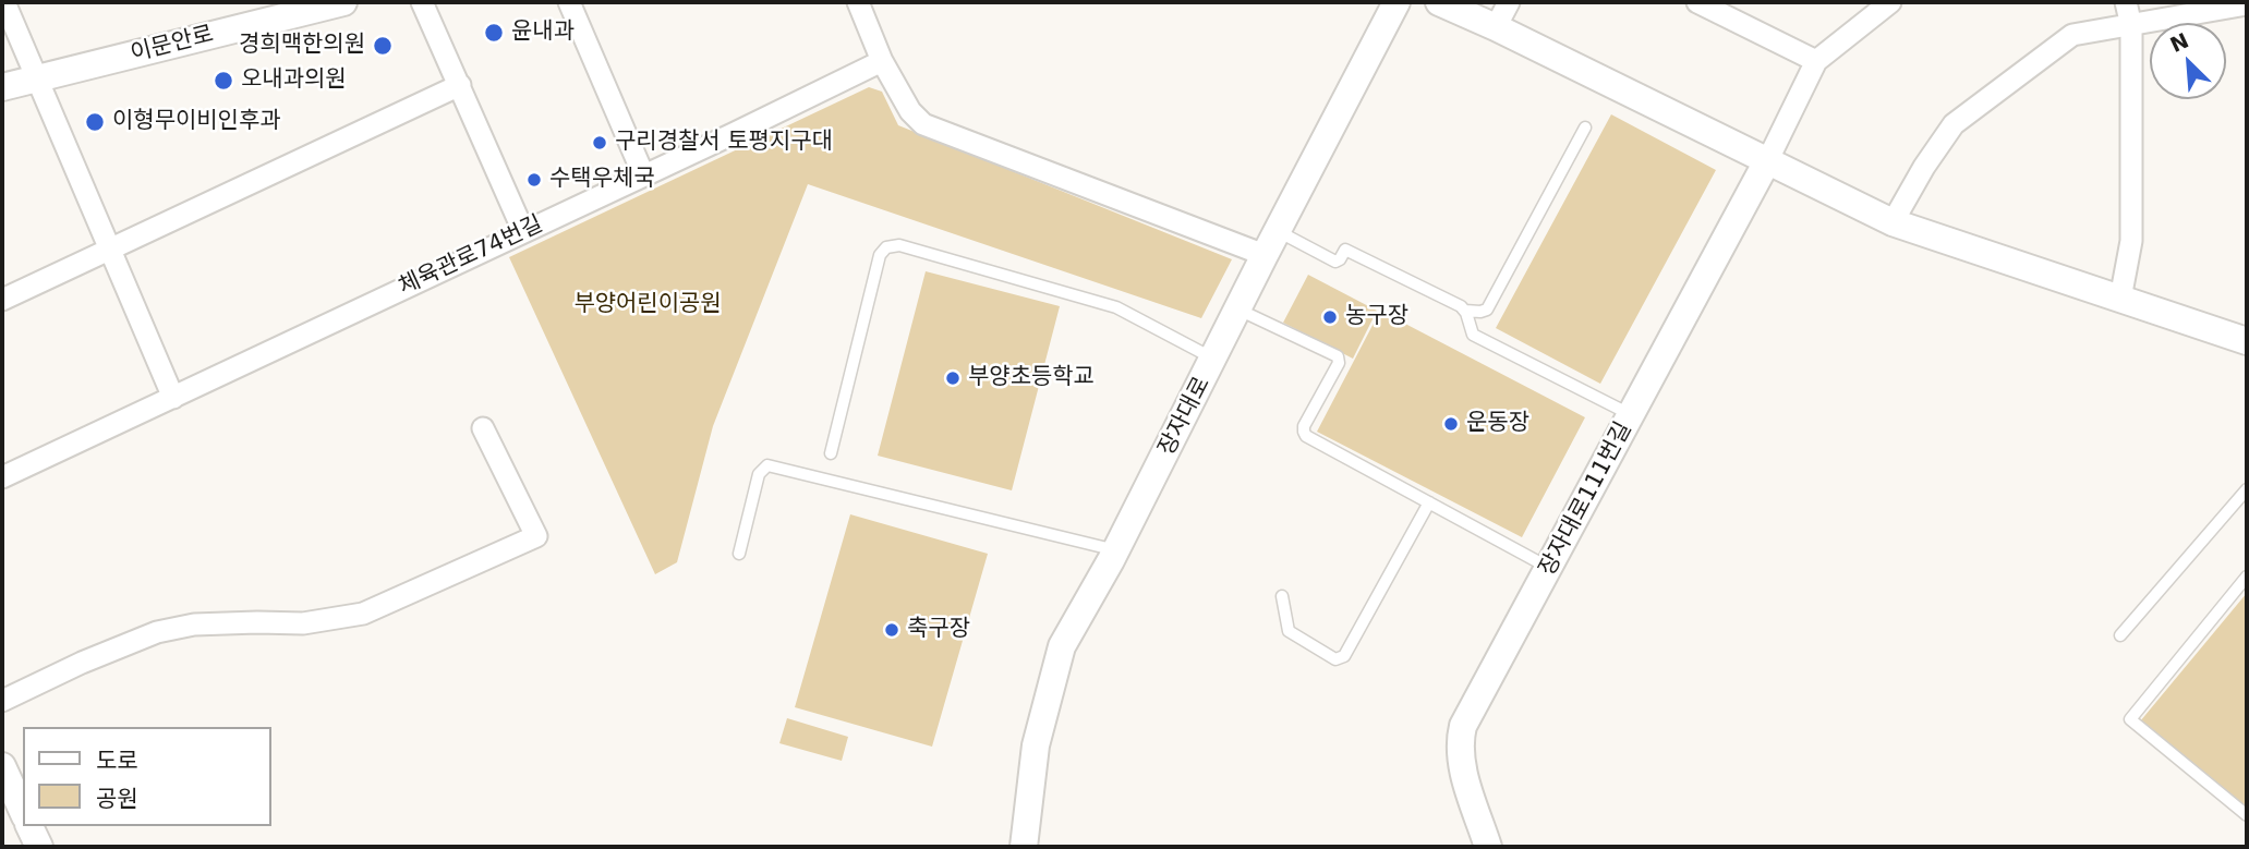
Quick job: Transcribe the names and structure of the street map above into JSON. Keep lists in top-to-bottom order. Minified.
{"streets":{"street":["이문안로","체육관로74번길","장자대로","장자대로111번길"]},"parks":["부양어린이공원"],"places":["윤내과","경희맥한의원","오내과의원","이형무이비인후과","구리경찰서 토평지구대","수택우체국","농구장","부양초등학교","운동장","축구장"],"legend":["도로","공원"],"north":"top left"}
